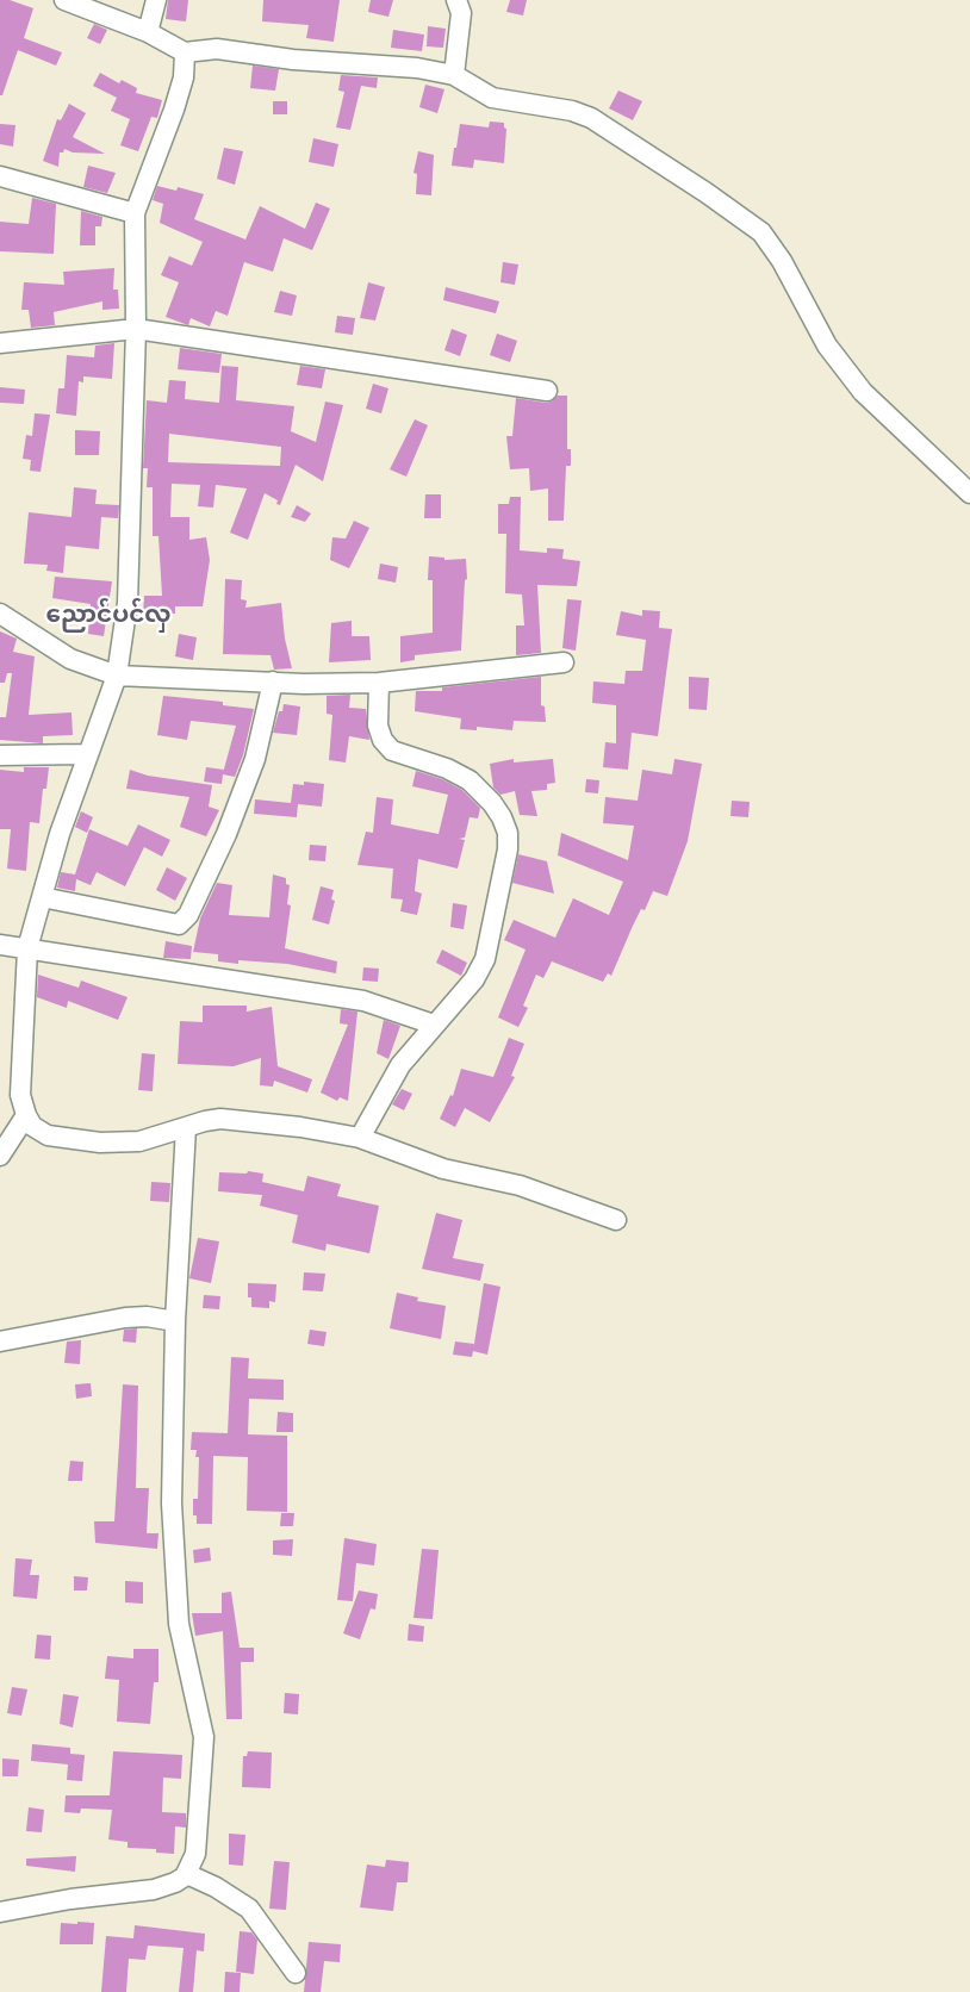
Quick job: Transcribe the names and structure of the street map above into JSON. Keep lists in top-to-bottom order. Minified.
{"districts":["ညောင်ပင်လှ"]}
